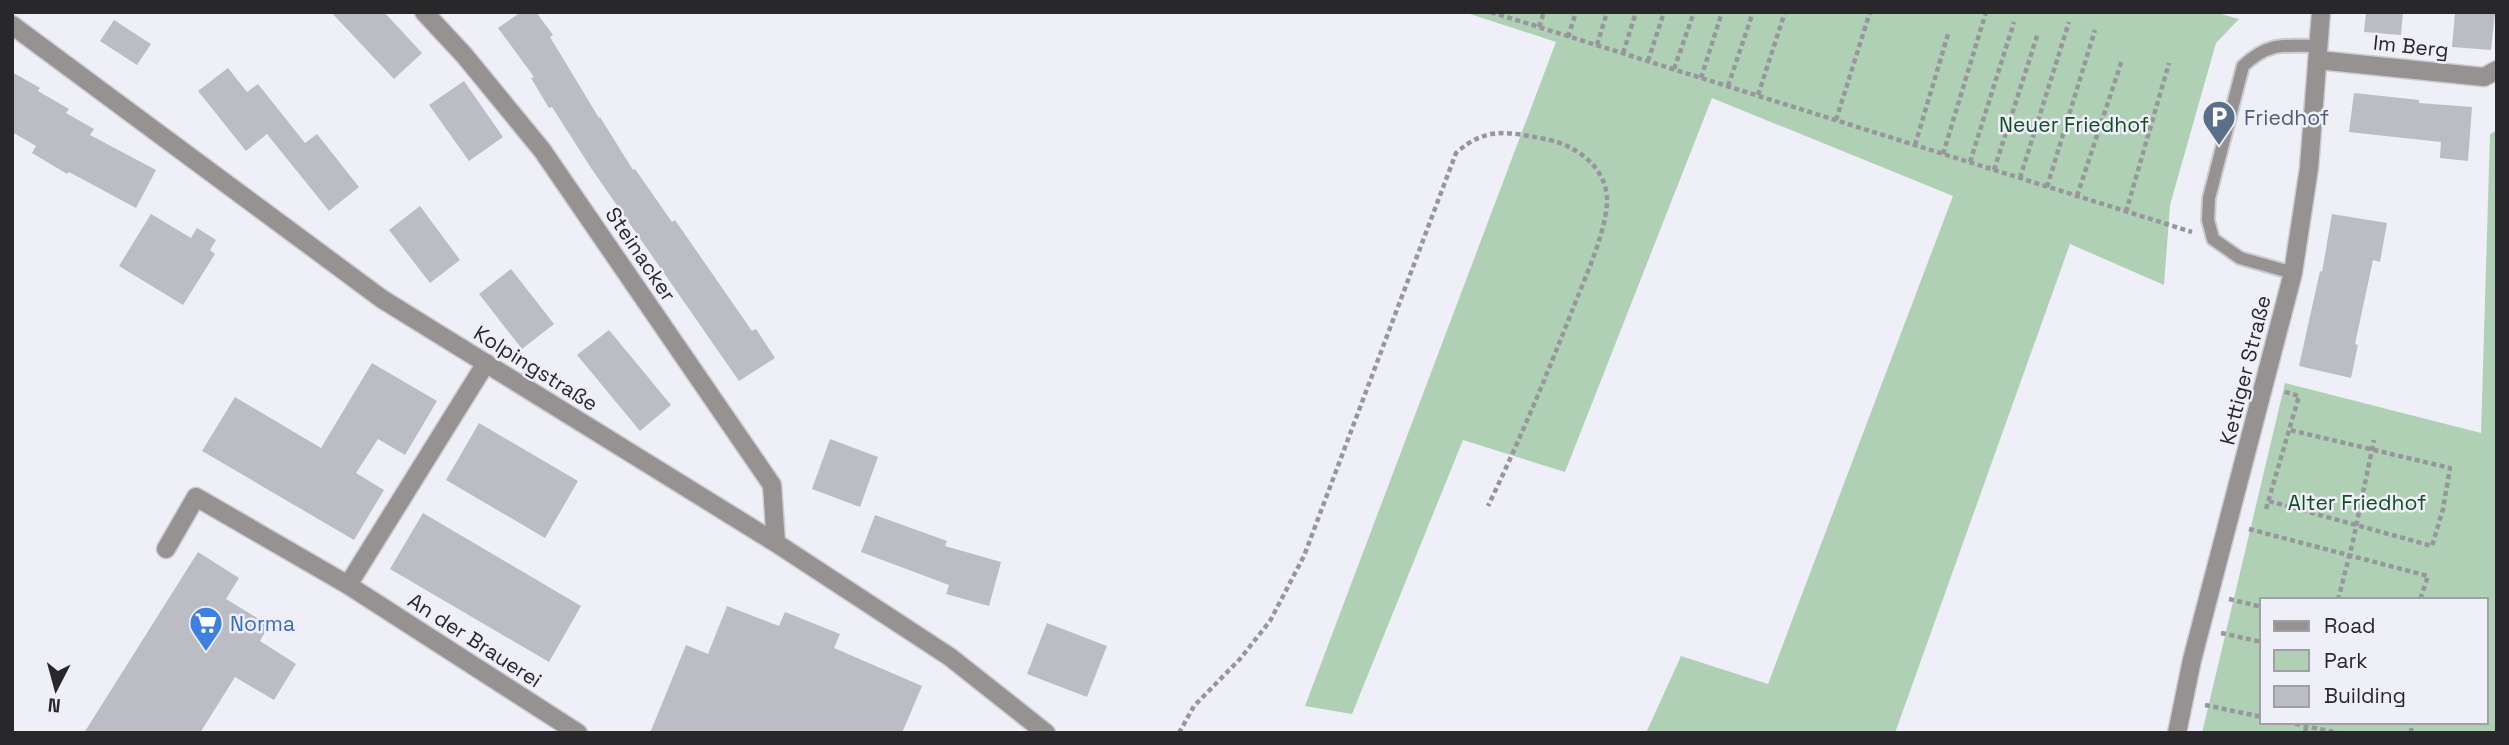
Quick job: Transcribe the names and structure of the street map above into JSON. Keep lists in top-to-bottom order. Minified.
{"streets":{"street":["Im Berg","Steinacker","Kolpingstraße","Kettiger Straße","An der Brauerei"]},"crossings":[["Im Berg","Kettiger Straße"],["Steinacker","Kolpingstraße"]],"parks":["Neuer Friedhof","Alter Friedhof"],"places":{"parking":["Friedhof"],"supermarket":["Norma"]},"legend":["Road","Park","Building"],"north":"bottom"}
